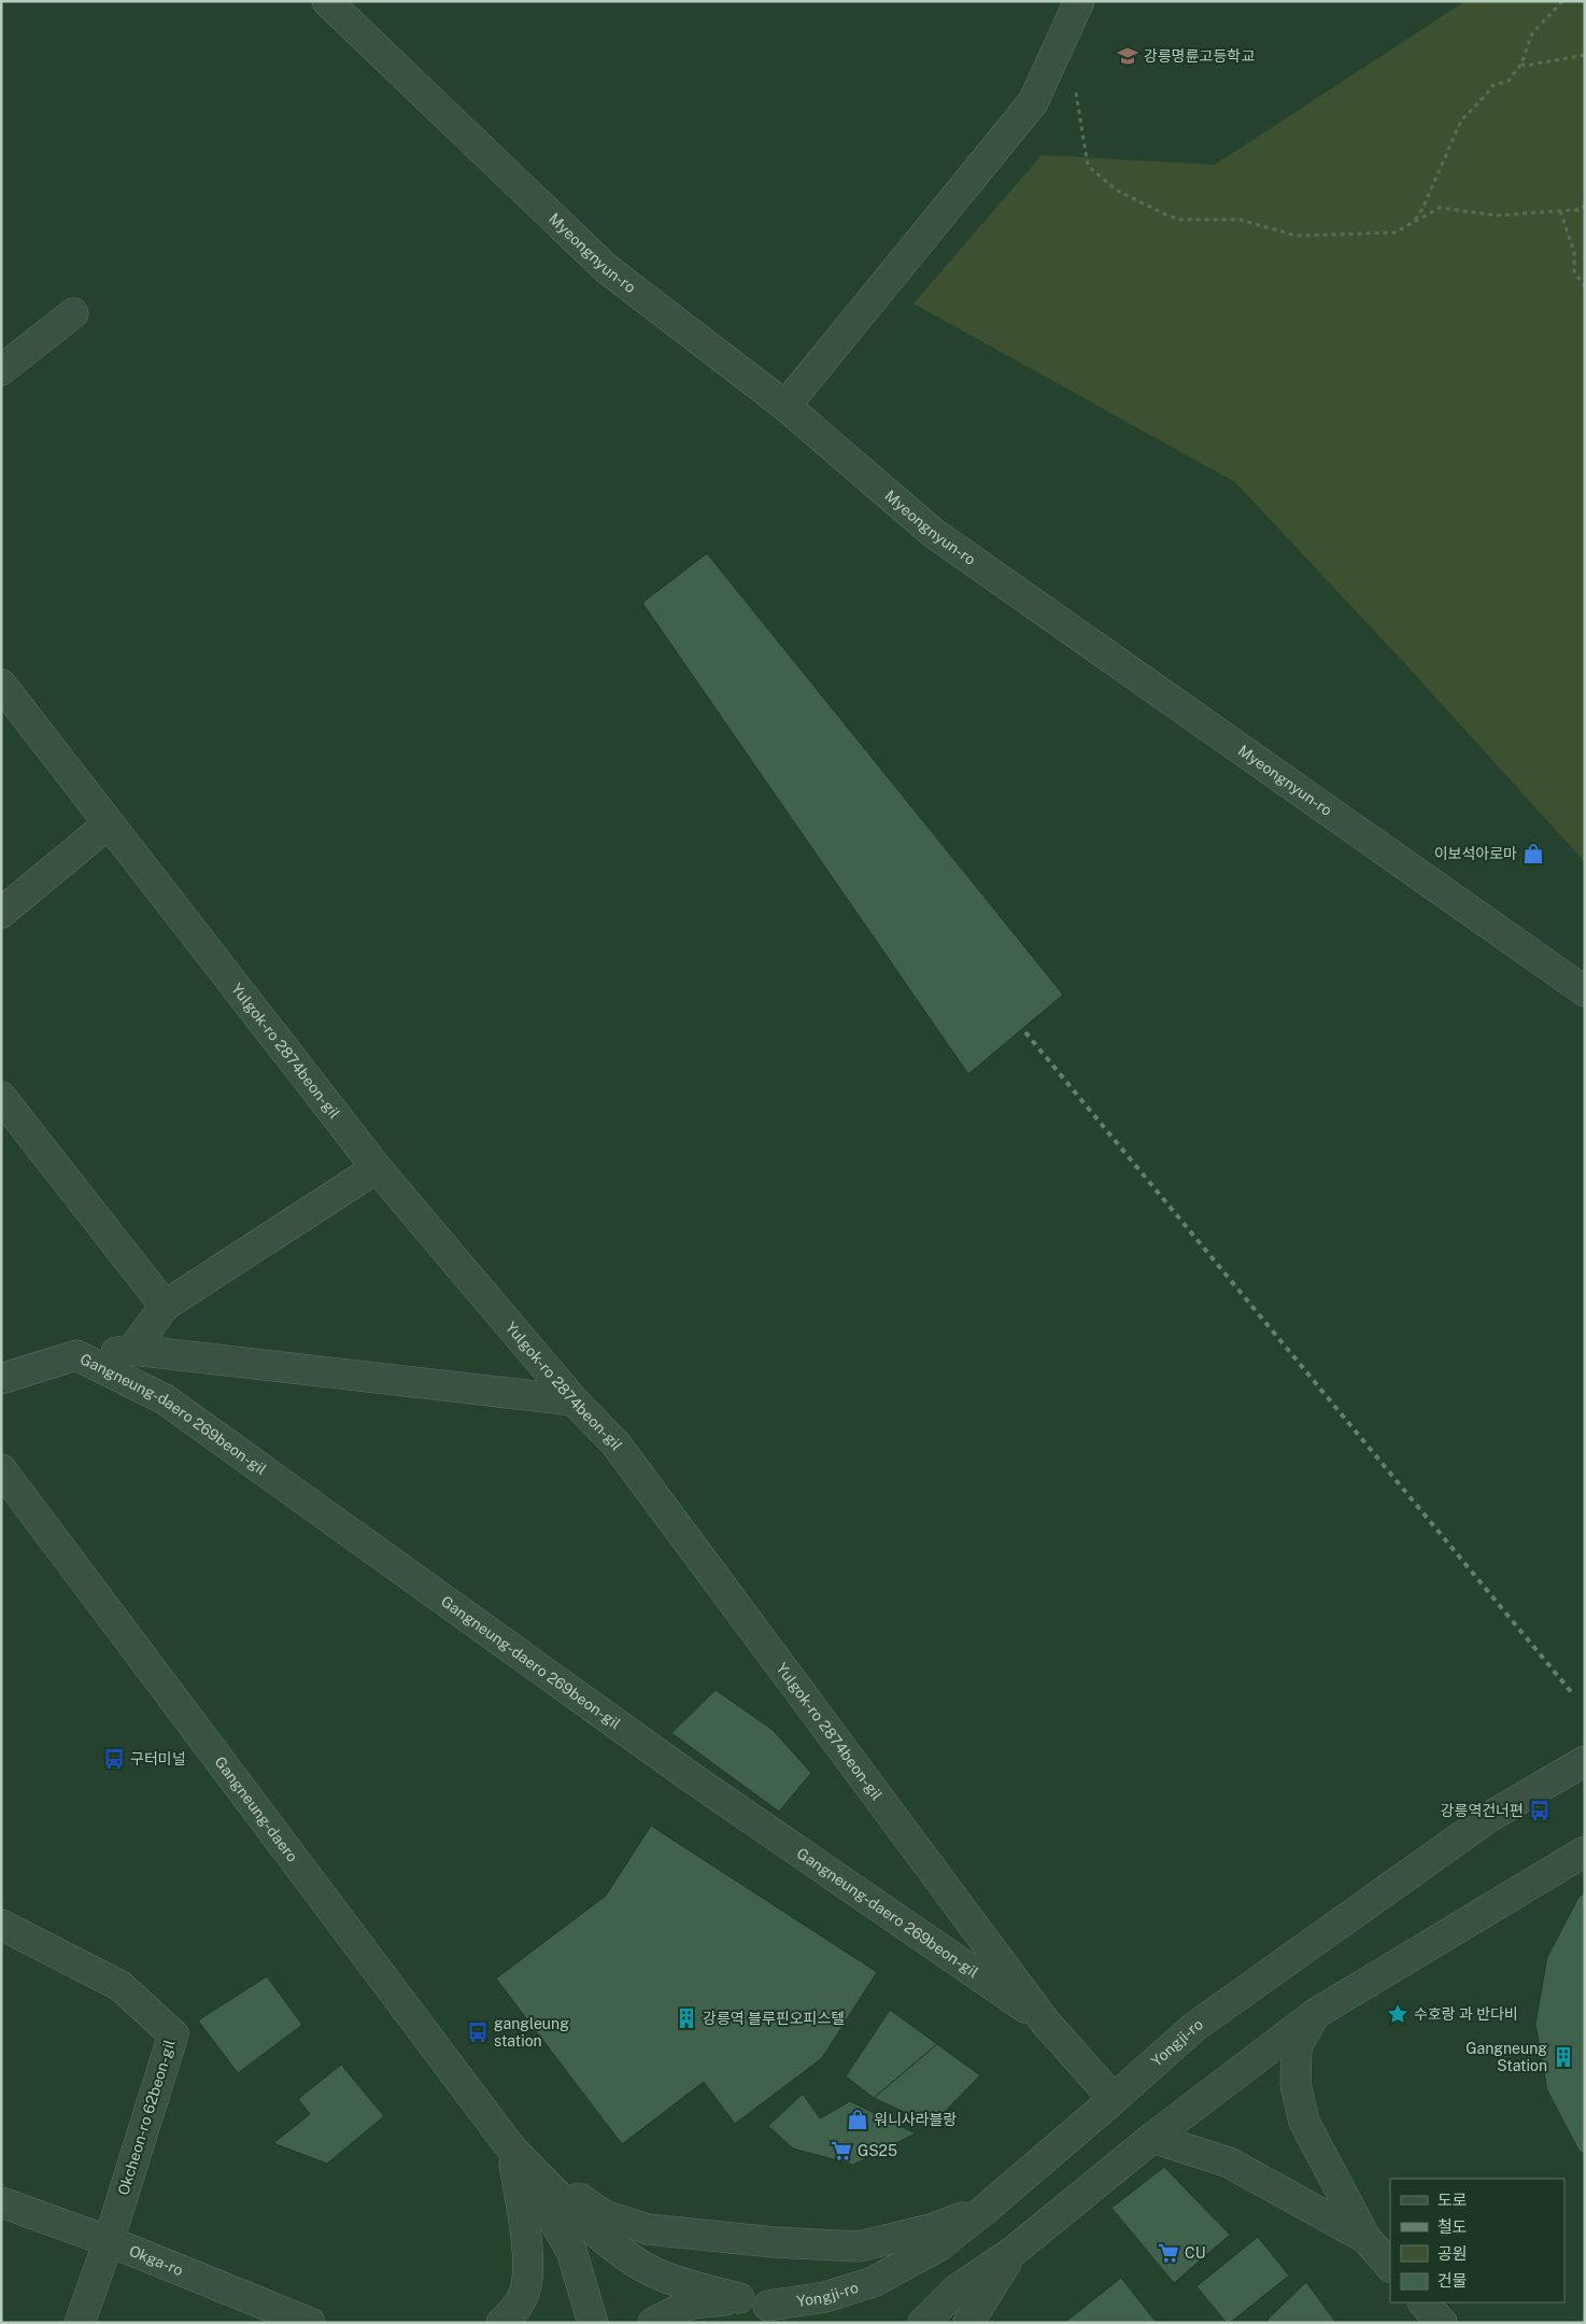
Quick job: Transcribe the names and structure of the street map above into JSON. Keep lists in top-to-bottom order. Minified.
{"streets":{"street":["Myeongnyun-ro","Yulgok-ro 2874beon-gil","Gangneung-daero 269beon-gil","Gangneung-daero","Yongji-ro","Okcheon-ro 62beon-gil","Okga-ro"]},"crossings":[["Yulgok-ro 2874beon-gil","Gangneung-daero 269beon-gil"],["Yulgok-ro 2874beon-gil","Yongji-ro"],["Okcheon-ro 62beon-gil","Okga-ro"]],"places":{"school or university":["강릉명륜고등학교"],"shop":["이보석아로마","워니사라블랑"],"bus stop":["구터미널","강릉역건너편","gangleung station"],"place":["수호랑 과 반다비"],"building":["강릉역 블루핀오피스텔","Gangneung Station"],"supermarket":["GS25","CU"]},"legend":["도로","철도","공원","건물"]}
